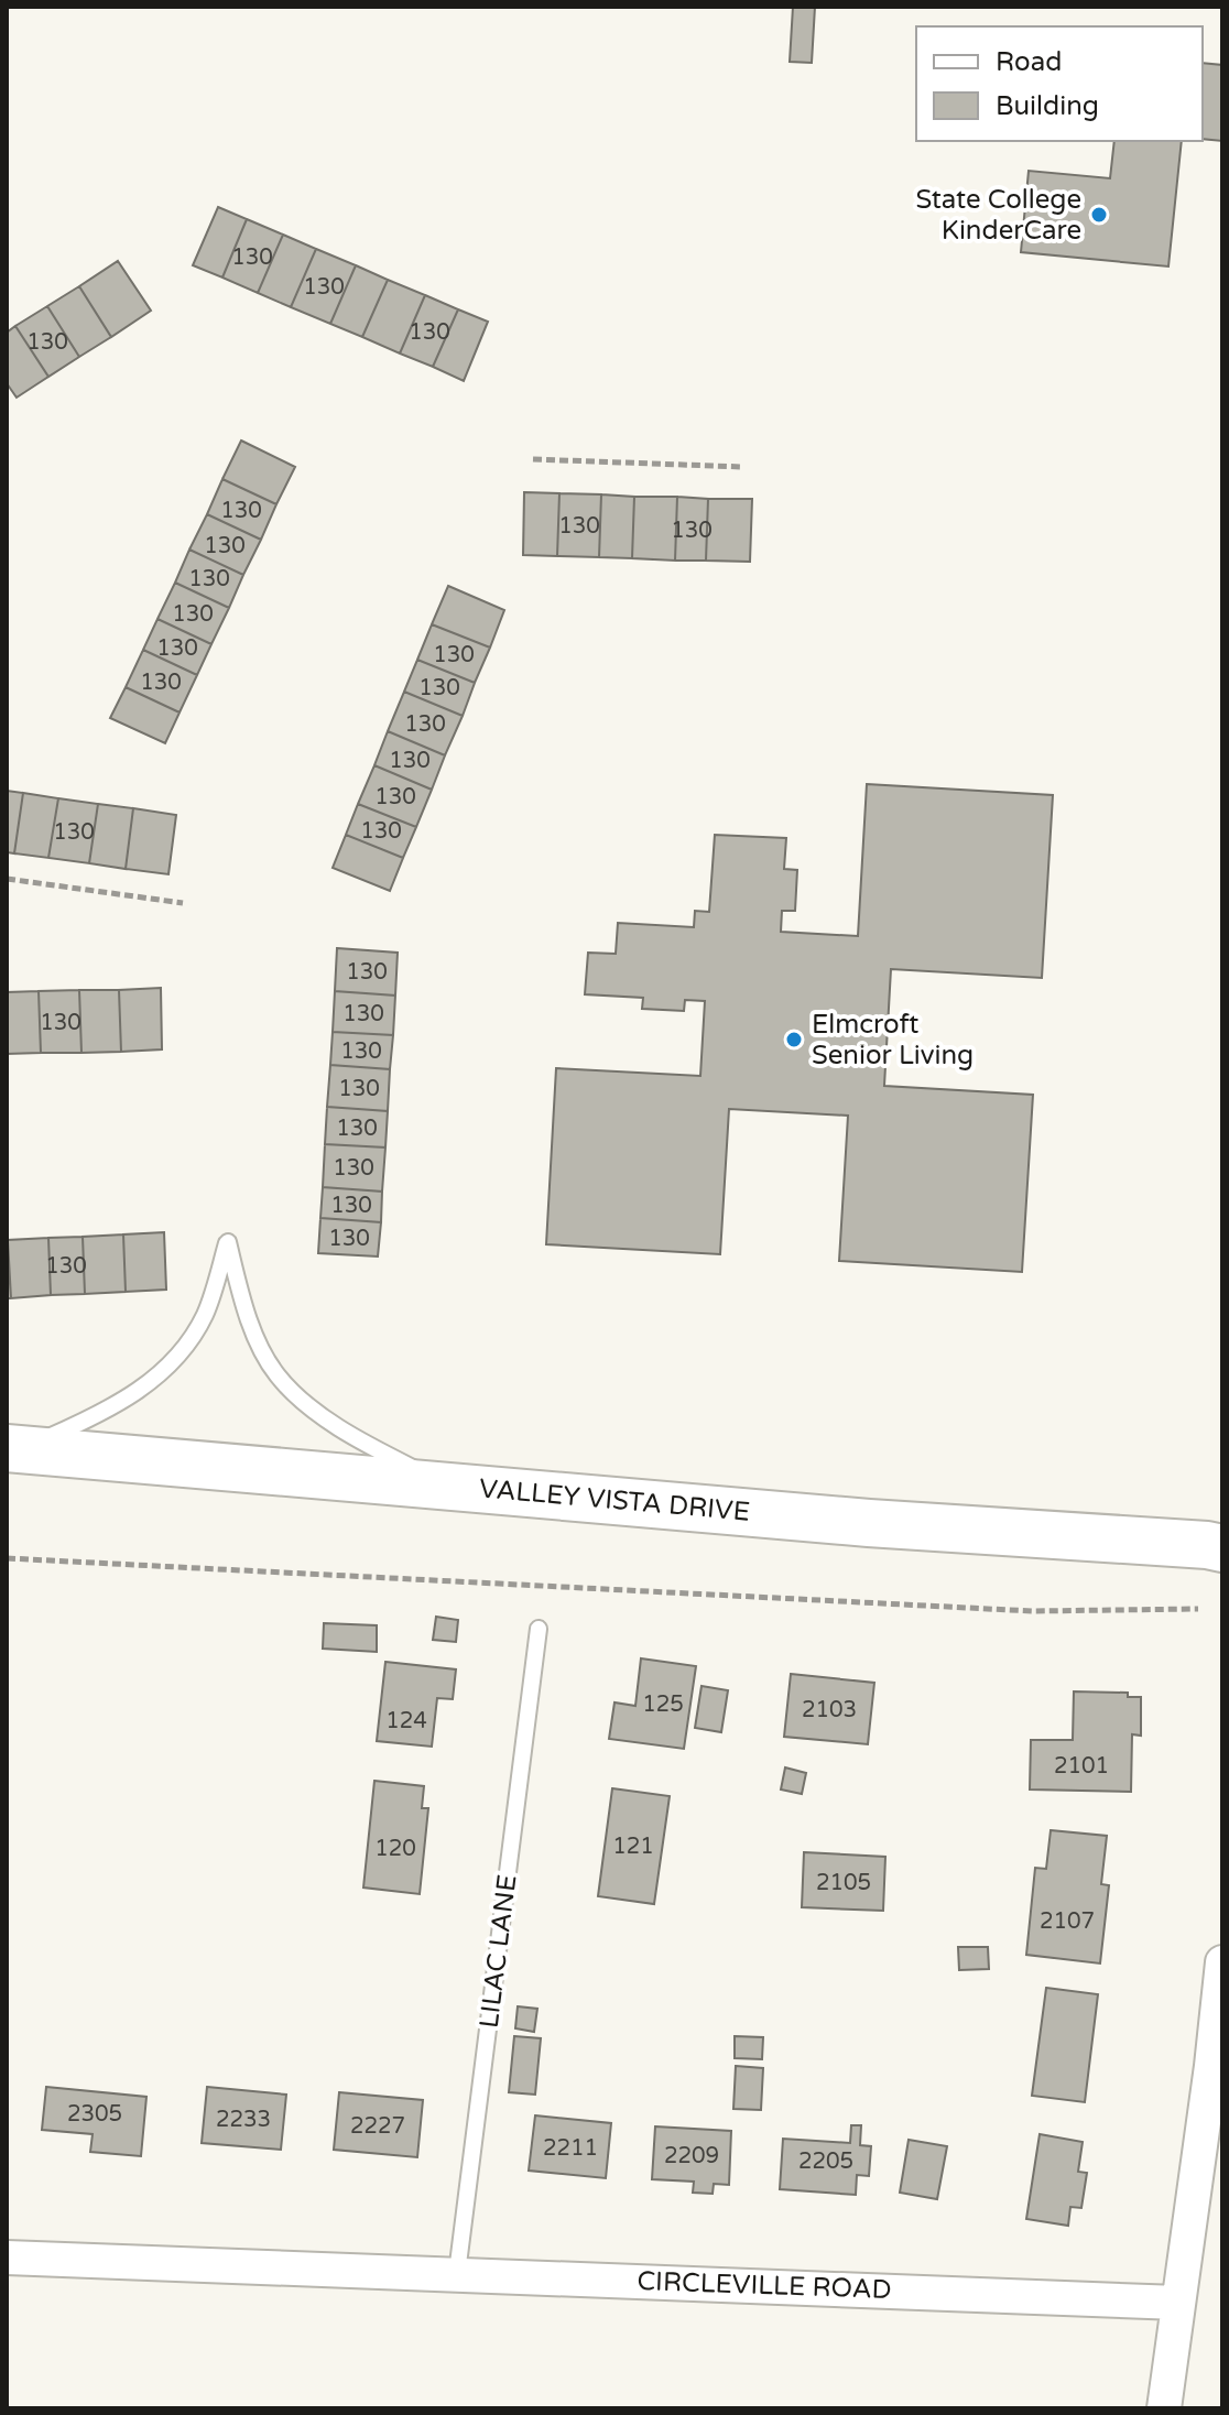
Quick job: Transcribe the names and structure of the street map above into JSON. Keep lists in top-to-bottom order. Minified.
{"streets":{"main road":["VALLEY VISTA DRIVE"],"street":["CIRCLEVILLE ROAD"],"lane":["LILAC LANE"]},"crossings":[["LILAC LANE","CIRCLEVILLE ROAD"]],"places":["State College KinderCare","Elmcroft Senior Living"],"house_numbers":["130","130","130","130","130","130","130","130","130","130","130","130","130","130","130","130","130","130","130","130","130","130","130","130","130","130","130","130","130","125","2103","124","2101","121","120","2105","2107","2305","2233","2227","2211","2209","2205"],"legend":["Road","Building"]}
